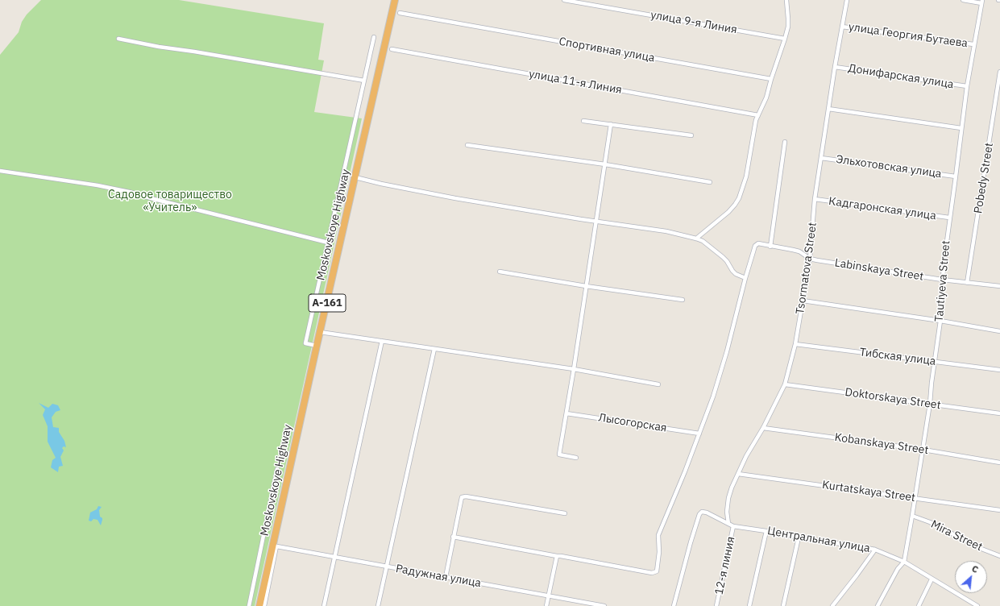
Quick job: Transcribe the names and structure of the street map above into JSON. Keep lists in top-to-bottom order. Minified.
{"streets":{"highway":["Moskovskoye Highway","А-161"],"street":["улица 9-я Линия","улица Георгия Бутаева","Спортивная улица","Донифарская улица","улица 11-я Линия","Эльхотовская улица","Pobedy Street","Кадгаронская улица","Tsormatova Street","Labinskaya Street","Tautiyeva Street","Тибская улица","Doktorskaya Street","Лысогорская","Kobanskaya Street","Kurtatskaya Street","Mira Street","Центральная улица","12-я линия","Радужная улица"]},"crossings":[["улица Георгия Бутаева","Tsormatova Street"],["улица Георгия Бутаева","Tautiyeva Street"],["Донифарская улица","Tsormatova Street"],["Донифарская улица","Tautiyeva Street"],["Эльхотовская улица","Tsormatova Street"],["Эльхотовская улица","Tautiyeva Street"],["Pobedy Street","Labinskaya Street"],["Кадгаронская улица","Tsormatova Street"],["Кадгаронская улица","Tautiyeva Street"],["Moskovskoye Highway","Радужная улица"],["Tsormatova Street","Labinskaya Street"],["Tsormatova Street","Тибская улица"],["Tsormatova Street","Doktorskaya Street"],["Tsormatova Street","Kobanskaya Street"],["Tsormatova Street","Kurtatskaya Street"],["Tsormatova Street","Центральная улица"],["Labinskaya Street","Tautiyeva Street"],["Tautiyeva Street","Тибская улица"],["Tautiyeva Street","Doktorskaya Street"],["Tautiyeva Street","Kobanskaya Street"],["Tautiyeva Street","Kurtatskaya Street"],["Tautiyeva Street","Mira Street"],["Tautiyeva Street","Центральная улица"],["Центральная улица","12-я линия"]],"parks":["Садовое товарищество «Учитель»"],"north":"top right"}
